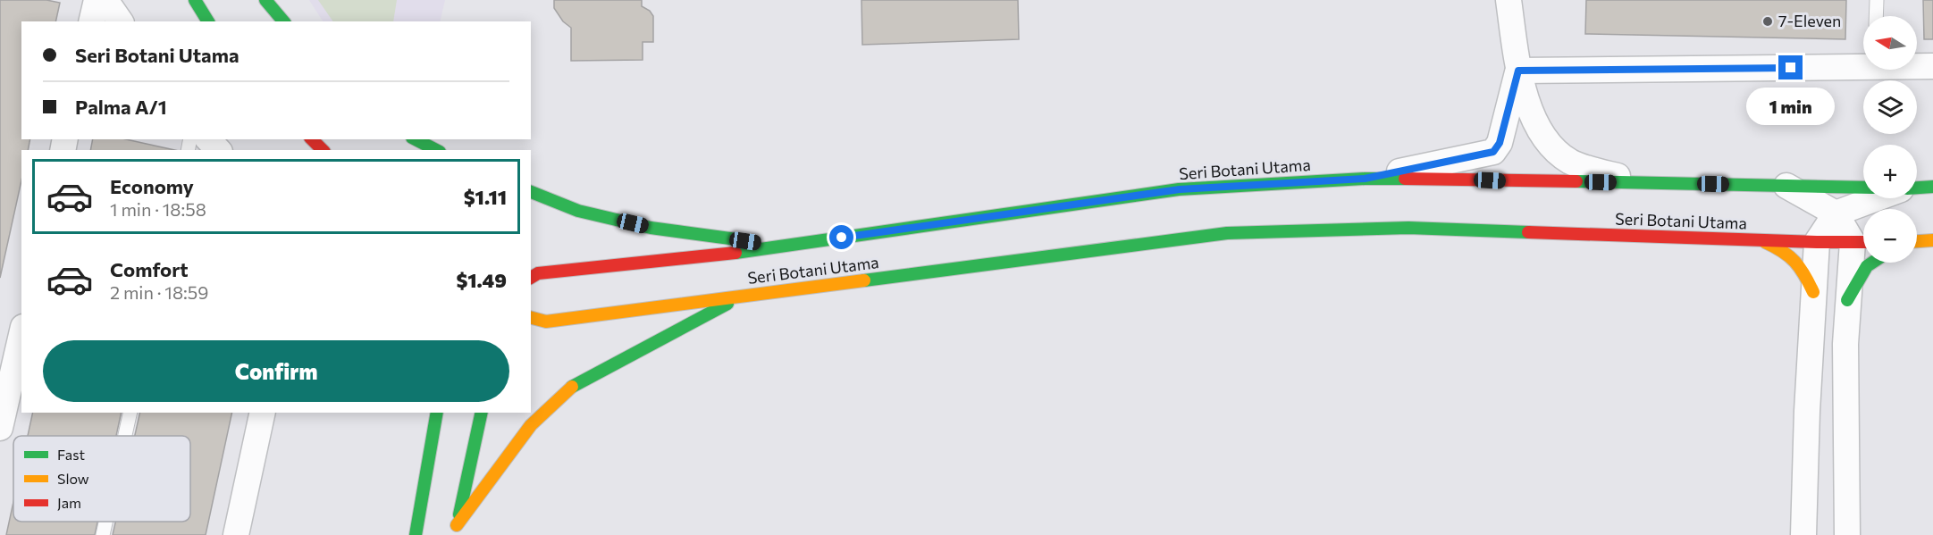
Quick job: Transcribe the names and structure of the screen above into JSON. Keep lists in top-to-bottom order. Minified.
{"streets":{"main road":["Seri Botani Utama"]},"places":["7-Eleven"],"legend":["Fast","Slow","Jam"],"north":"left","page":{"map_buttons":["+","−"],"banner":["Seri Botani Utama","Palma A/1"],"bubble":"1 min","list":[{"name":"Economy","note":"1 min · 18:58","value":"$1.11"},{"name":"Comfort","note":"2 min · 18:59","value":"$1.49"}],"buttons":"Confirm"}}
